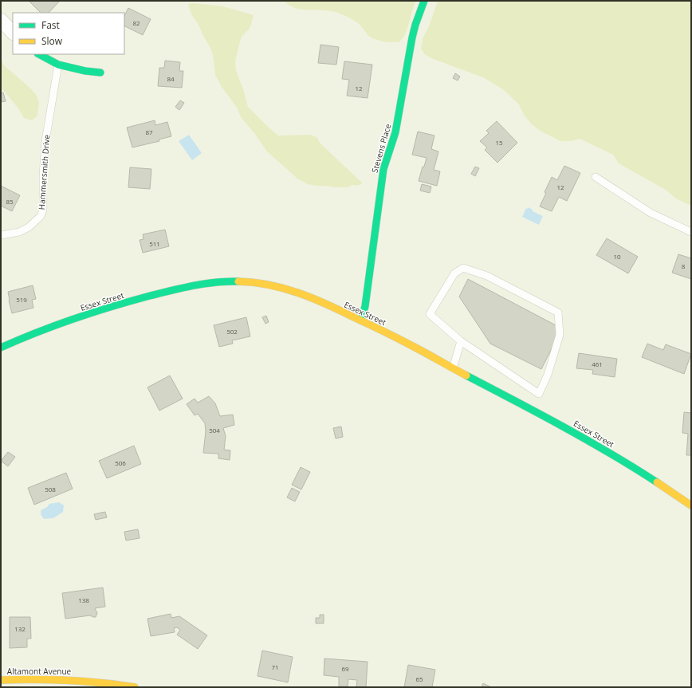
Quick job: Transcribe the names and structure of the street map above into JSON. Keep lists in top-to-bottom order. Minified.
{"streets":{"main road":["Stevens Place","Essex Street","Altamont Avenue"],"lane":["Hammersmith Drive"]},"crossings":[["Stevens Place","Essex Street"]],"house_numbers":["82","84","12","87","15","12","85","511","10","8","519","502","461","504","506","508","138","132","71","69","65"],"legend":["Fast","Slow"]}
